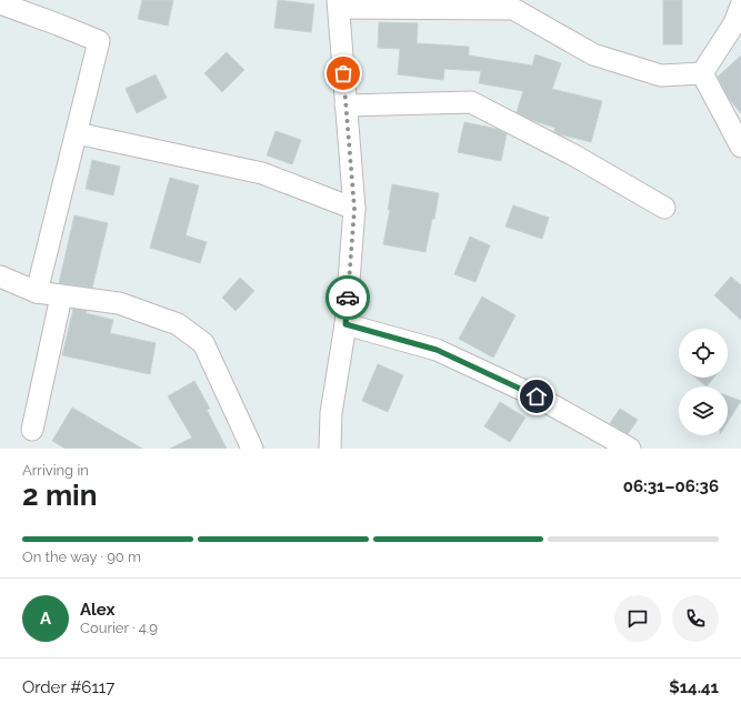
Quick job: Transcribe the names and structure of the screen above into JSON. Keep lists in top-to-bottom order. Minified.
{"page":{"heading":["2 min","Arriving in","06:31–06:36"],"panel":["Alex","Courier · 4.9","Order #6117","$14.41"],"bar":"On the way · 90 m","round":"A"}}
